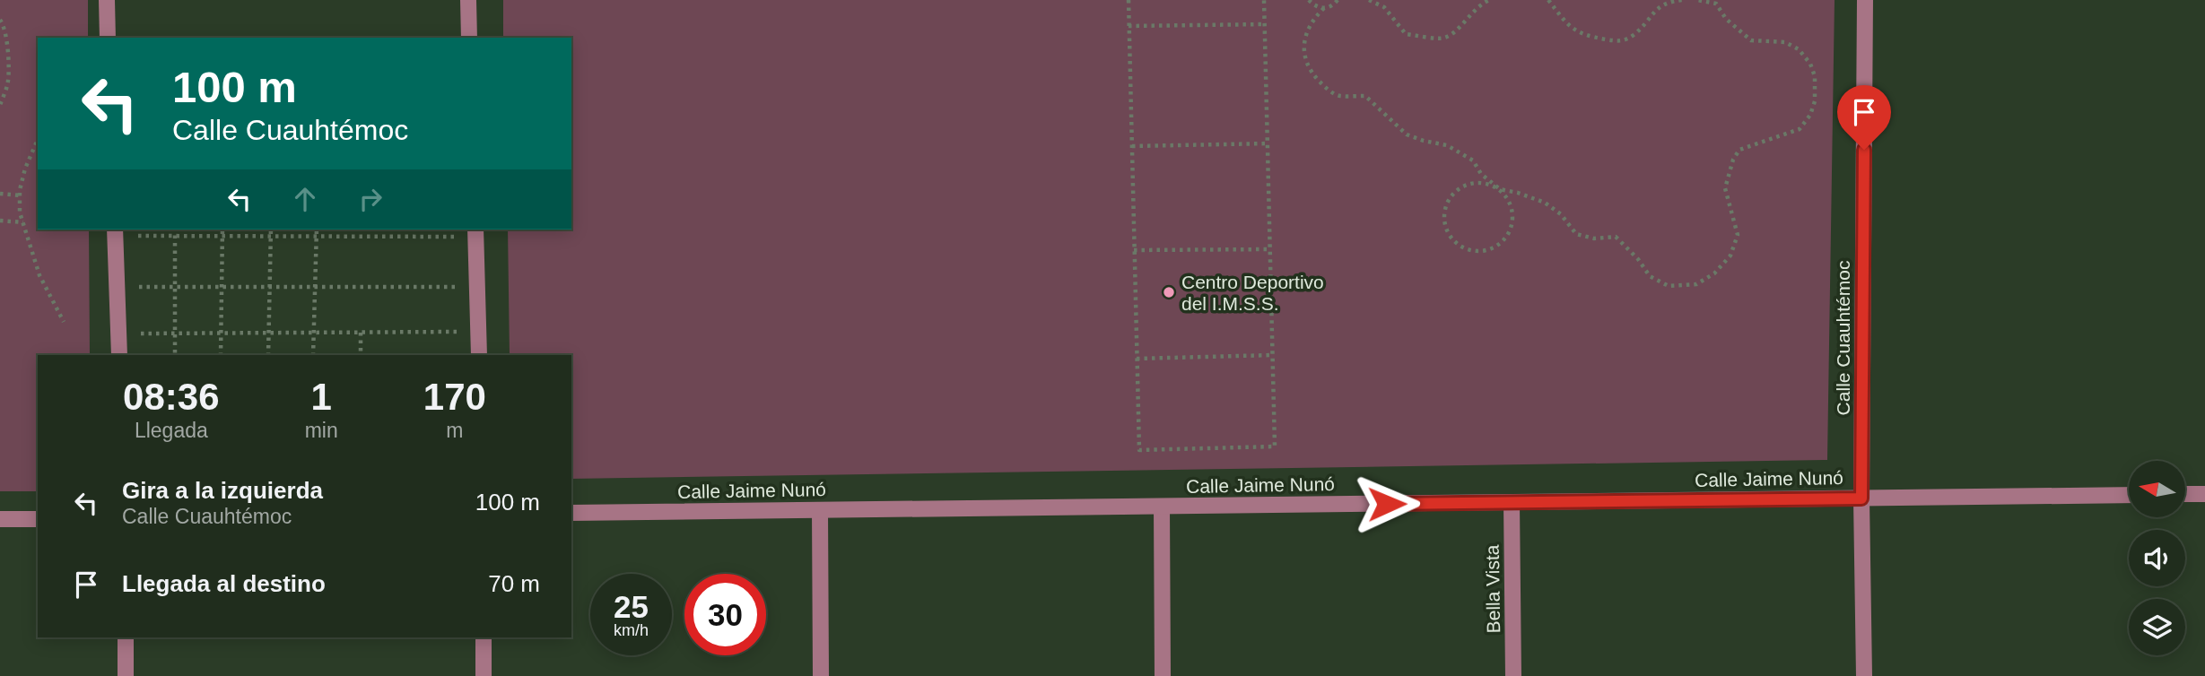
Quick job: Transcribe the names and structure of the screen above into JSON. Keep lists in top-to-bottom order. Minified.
{"streets":{"street":["Calle Cuauhtémoc","Calle Jaime Nunó","Bella Vista"]},"crossings":[["Calle Cuauhtémoc","Calle Jaime Nunó"],["Calle Jaime Nunó","Bella Vista"]],"places":["Centro Deportivo del I.M.S.S."],"north":"left","page":{"turn":["100 m","Calle Cuauhtémoc"],"eta":["08:36","Llegada","1","min","170","m"],"list":[{"name":"Gira a la izquierda","note":"Calle Cuauhtémoc","value":"100 m"},{"name":"Llegada al destino","value":"70 m"}],"speed":"25 km/h","limit":"30"}}
